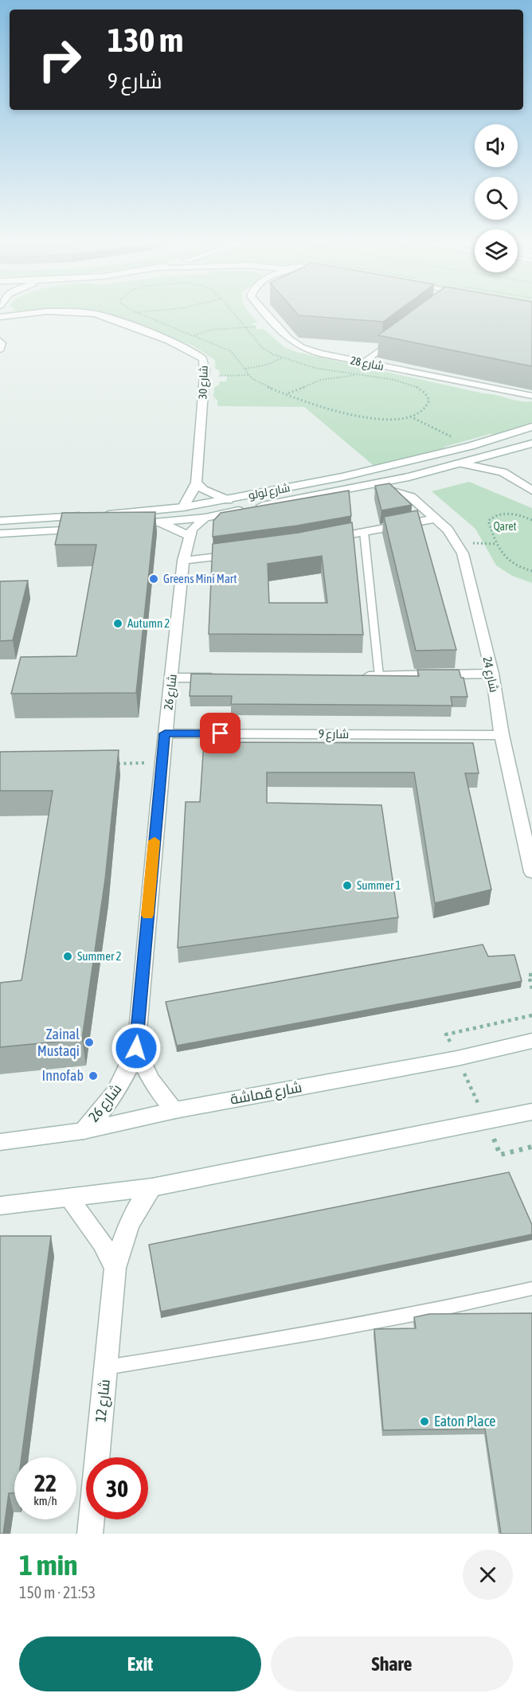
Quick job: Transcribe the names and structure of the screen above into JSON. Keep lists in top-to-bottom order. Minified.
{"streets":{"street":["شارع 28","شارع 30","شارع لولو","شارع 24","شارع 26","شارع 9","شارع قماشة","شارع 12"]},"crossings":[["شارع 30","شارع لولو"],["شارع لولو","شارع 24"],["شارع لولو","شارع 26"],["شارع 24","شارع 9"],["شارع 26","شارع 9"],["شارع 26","شارع قماشة"]],"parks":["Qaret"],"places":["Greens Mini Mart","Autumn 2","Summer 1","Summer 2","Zainal Mustaqi","Innofab","Eaton Place"],"page":{"turn":["130 m","شارع 9"],"speed":"22 km/h","limit":"30","heading":["1 min","150 m · 21:53"],"buttons":["Exit","Share"]}}
